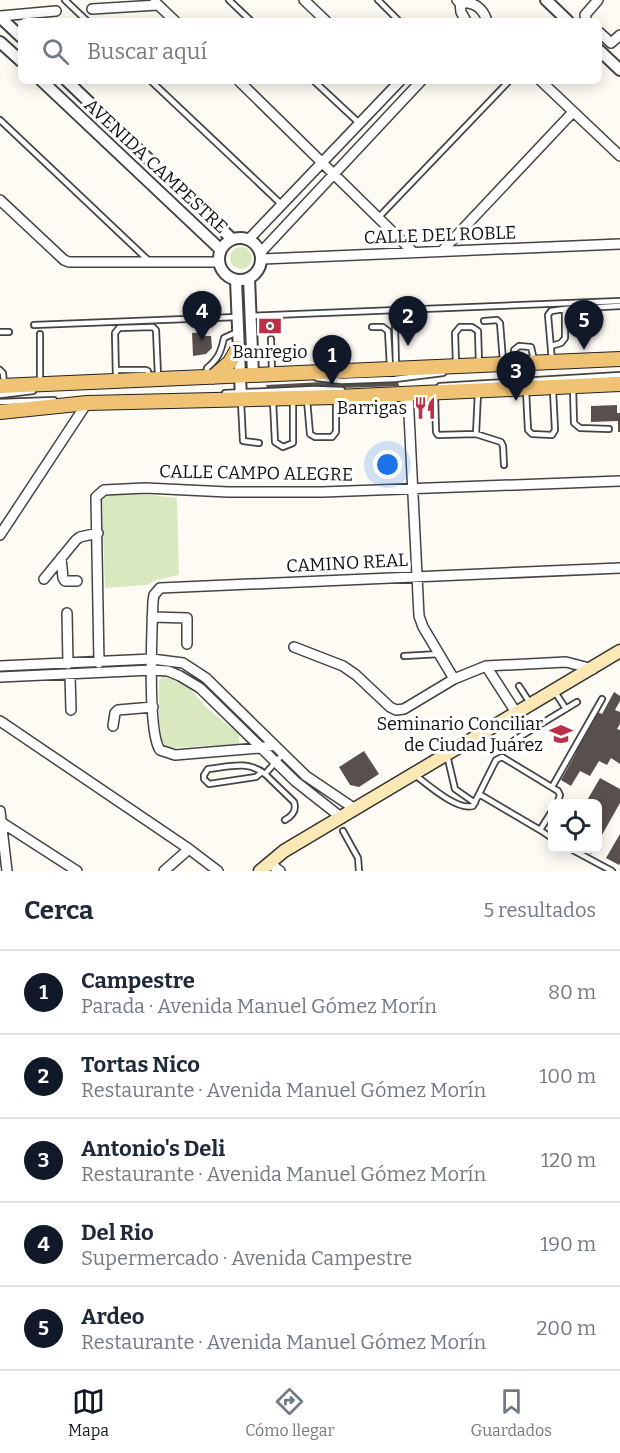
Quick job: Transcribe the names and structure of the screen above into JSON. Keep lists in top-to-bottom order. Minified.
{"streets":{"street":["AVENIDA CAMPESTRE","CALLE DEL ROBLE","CALLE CAMPO ALEGRE","CAMINO REAL"]},"crossings":[["AVENIDA CAMPESTRE","CALLE DEL ROBLE"]],"places":{"bank":["Banregio"],"restaurant":["Barrigas"],"school or university":["Seminario Conciliar de Ciudad Juárez"]},"page":{"search":"Buscar aquí","pins":["4","2","5","1","3"],"heading":["Cerca","5 resultados"],"list":[{"mark":"1","name":"Campestre","note":"Parada · Avenida Manuel Gómez Morín","value":"80 m"},{"mark":"2","name":"Tortas Nico","note":"Restaurante · Avenida Manuel Gómez Morín","value":"100 m"},{"mark":"3","name":"Antonio's Deli","note":"Restaurante · Avenida Manuel Gómez Morín","value":"120 m"},{"mark":"4","name":"Del Rio","note":"Supermercado · Avenida Campestre","value":"190 m"},{"mark":"5","name":"Ardeo","note":"Restaurante · Avenida Manuel Gómez Morín","value":"200 m"}],"nav":["Mapa","Cómo llegar","Guardados"]}}
